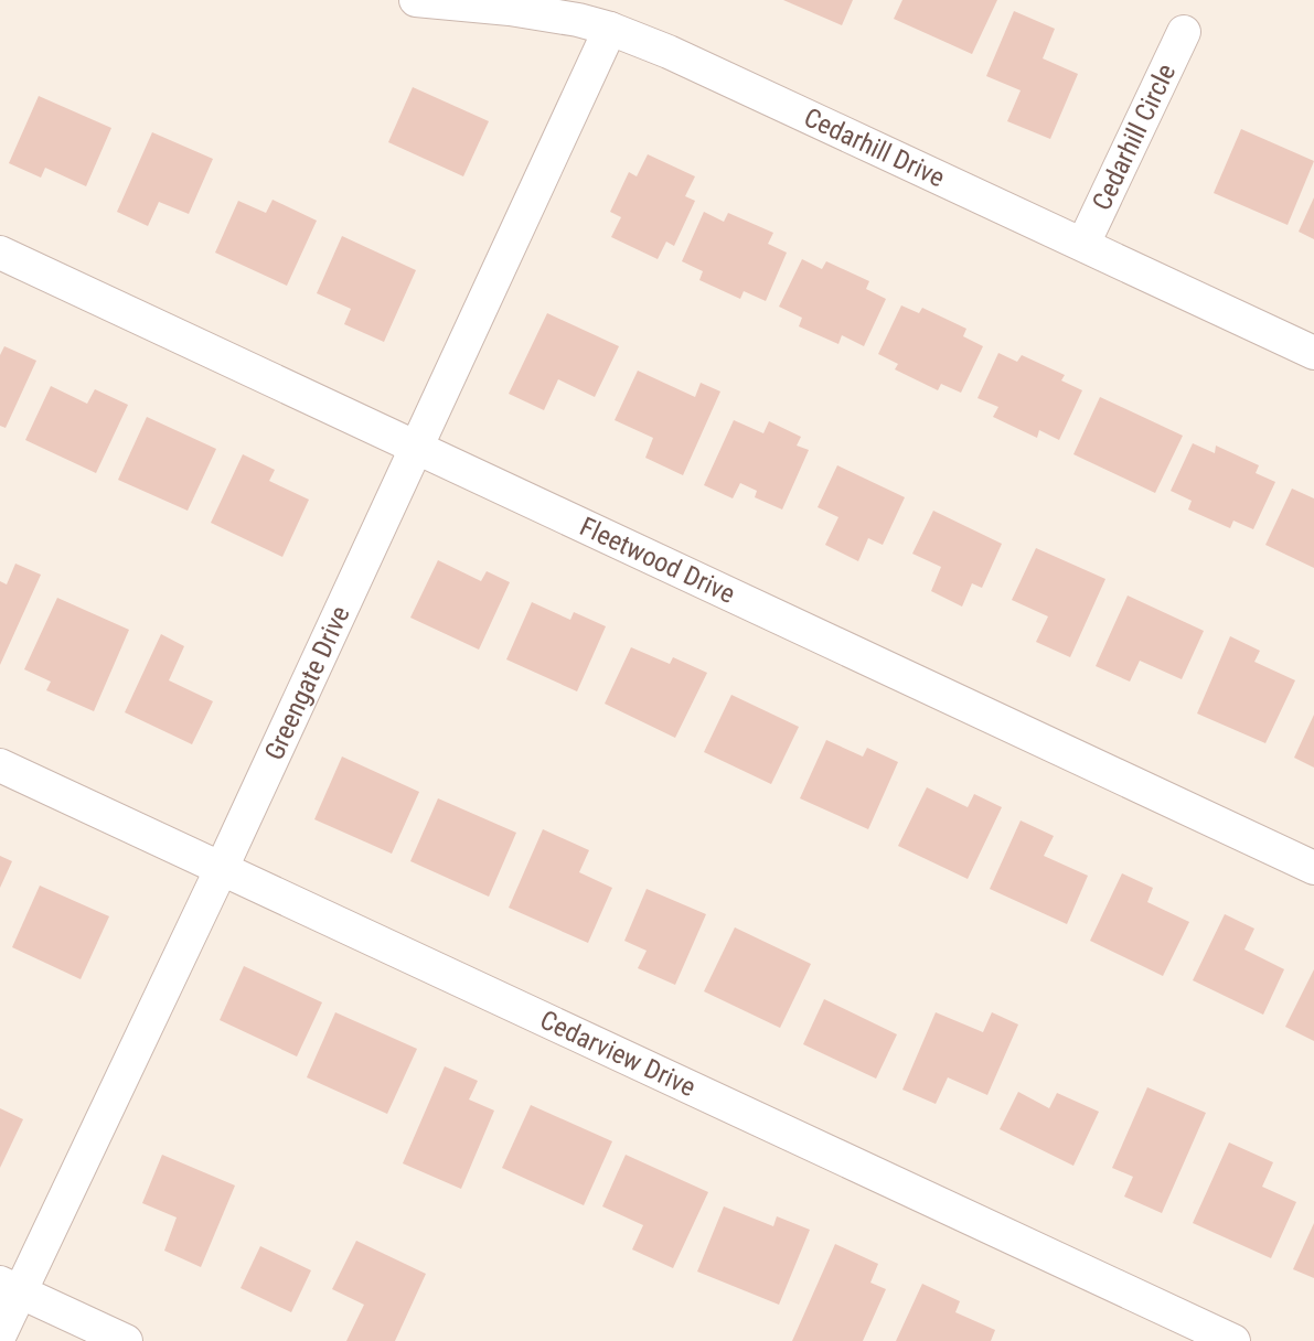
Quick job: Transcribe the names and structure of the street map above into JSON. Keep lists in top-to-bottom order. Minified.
{"streets":{"street":["Cedarhill Circle","Cedarhill Drive","Fleetwood Drive","Greengate Drive","Cedarview Drive"]},"crossings":[["Cedarhill Circle","Cedarhill Drive"],["Cedarhill Drive","Greengate Drive"],["Fleetwood Drive","Greengate Drive"],["Greengate Drive","Cedarview Drive"]]}
